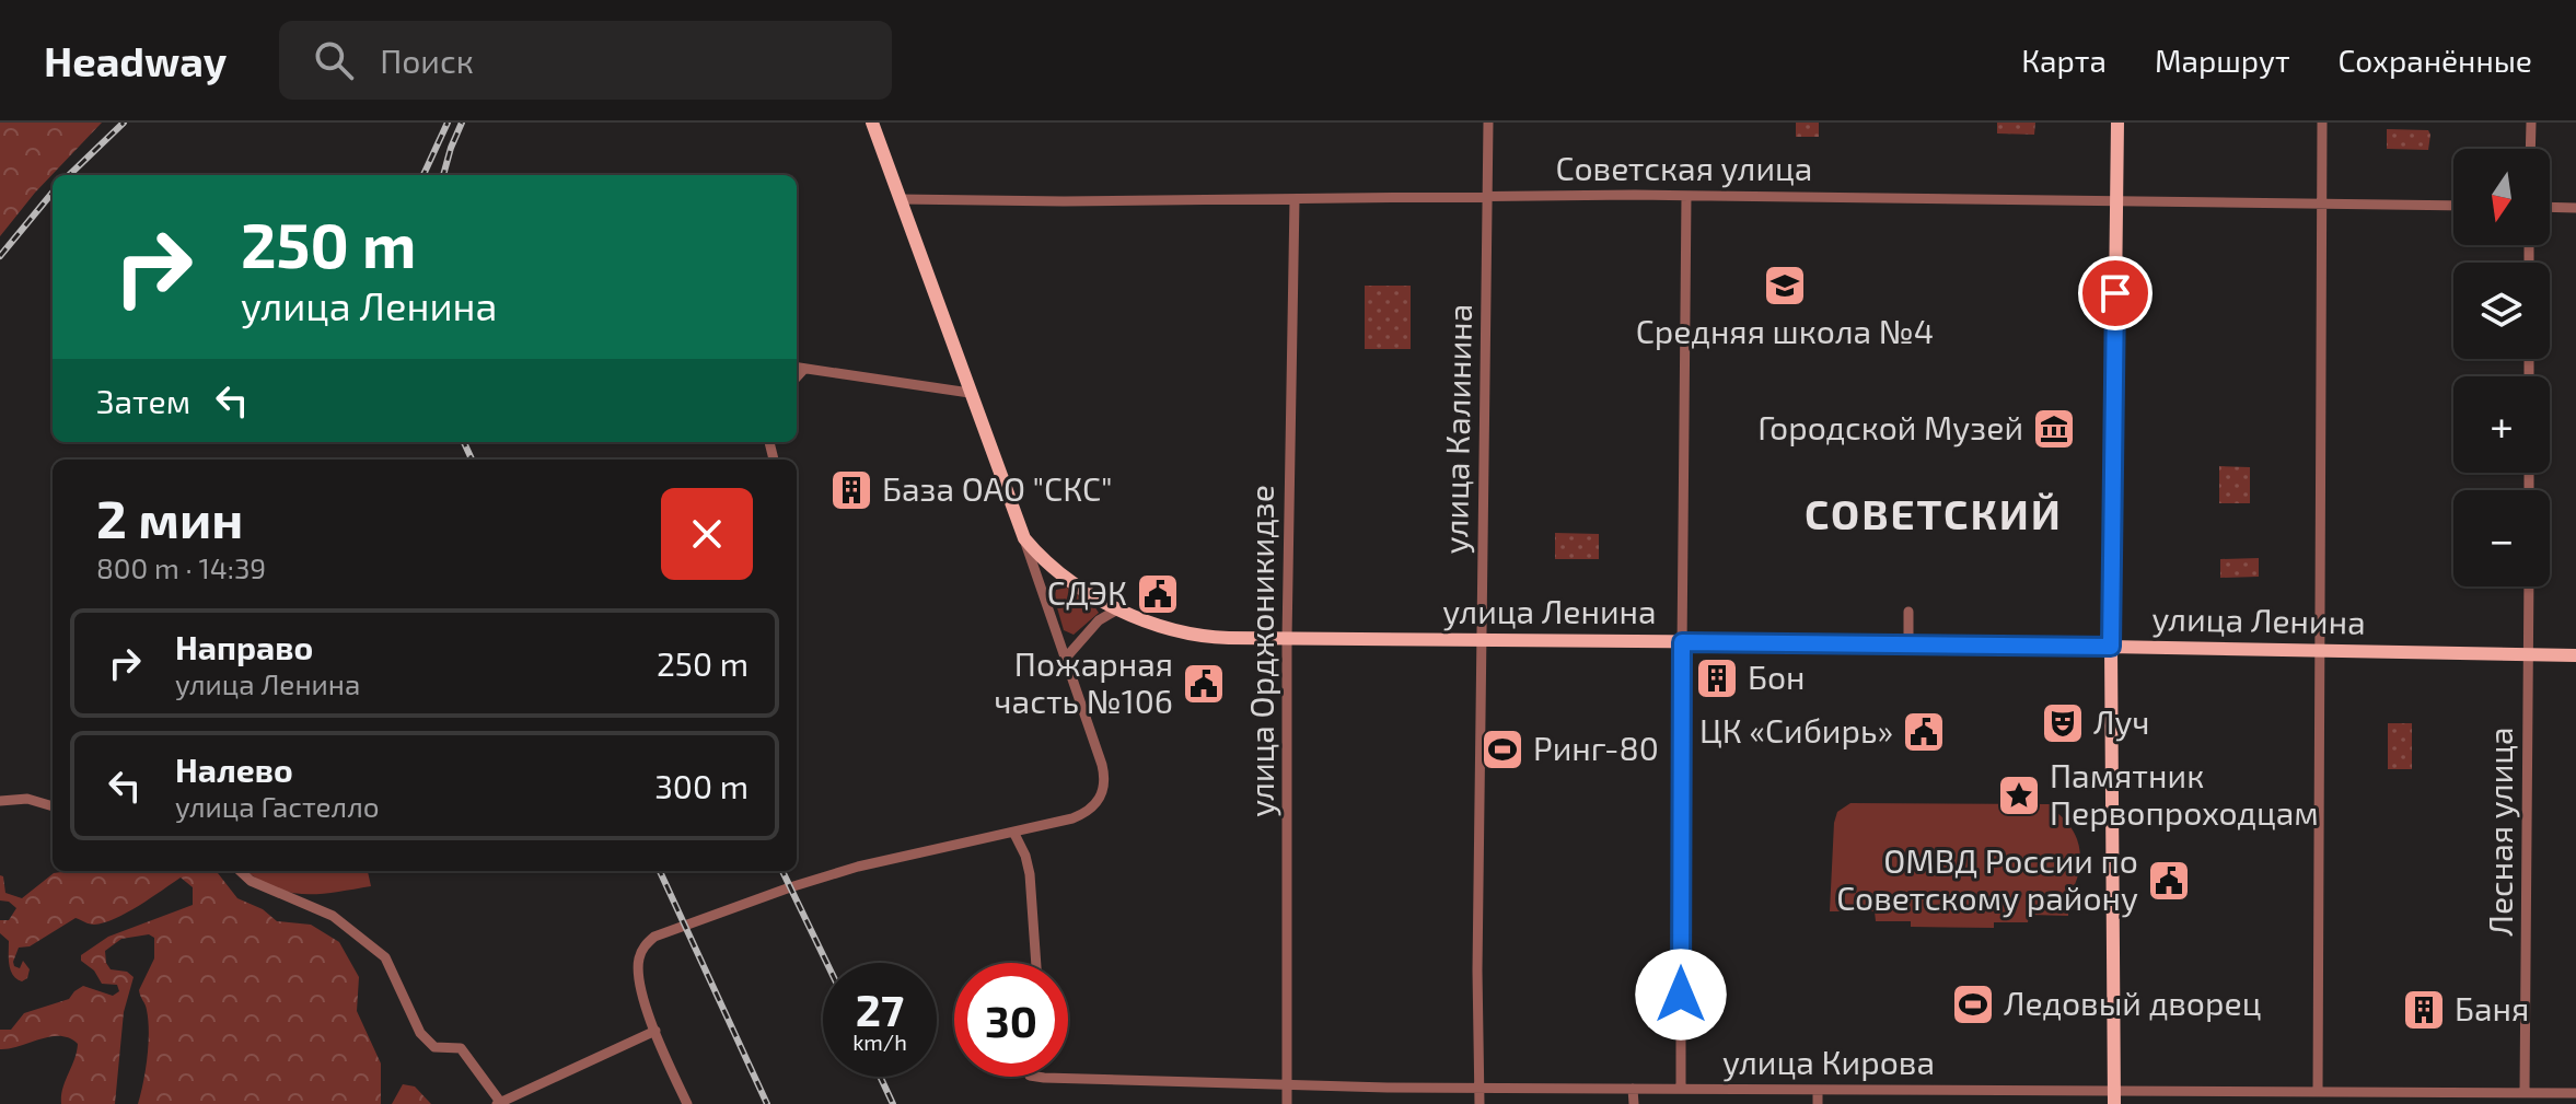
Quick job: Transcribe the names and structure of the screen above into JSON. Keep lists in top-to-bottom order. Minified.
{"streets":{"main road":["улица Ленина"],"street":["Советская улица","улица Калинина","улица Орджоникидзе","Лесная улица","улица Кирова"]},"crossings":[["Советская улица","улица Калинина"],["Советская улица","улица Орджоникидзе"],["улица Калинина","улица Ленина"],["улица Калинина","улица Кирова"],["улица Ленина","улица Орджоникидзе"],["улица Ленина","Лесная улица"],["улица Орджоникидзе","улица Кирова"],["Лесная улица","улица Кирова"]],"districts":["СОВЕТСКИЙ"],"places":{"school or university":["Средняя школа №4"],"museum":["Городской Музей"],"building":["База ОАО \"СКС\"","Бон","Баня"],"public building":["СДЭК","Пожарная часть №106","ЦК «Сибирь»","ОМВД России по Советскому району"],"theatre":["Луч"],"sports":["Ринг-80","Ледовый дворец"],"place":["Памятник Первопроходцам"]},"north":"bottom","page":{"header":"Headway","search":"Поиск","nav":["Карта","Маршрут","Сохранённые"],"map_buttons":["+","−"],"turn":["250 m","улица Ленина"],"then":"Затем","heading":["2 мин","800 m · 14:39"],"list":[{"name":"Направо","note":"улица Ленина","value":"250 m"},{"name":"Налево","note":"улица Гастелло","value":"300 m"}],"speed":"27 km/h","limit":"30"}}
